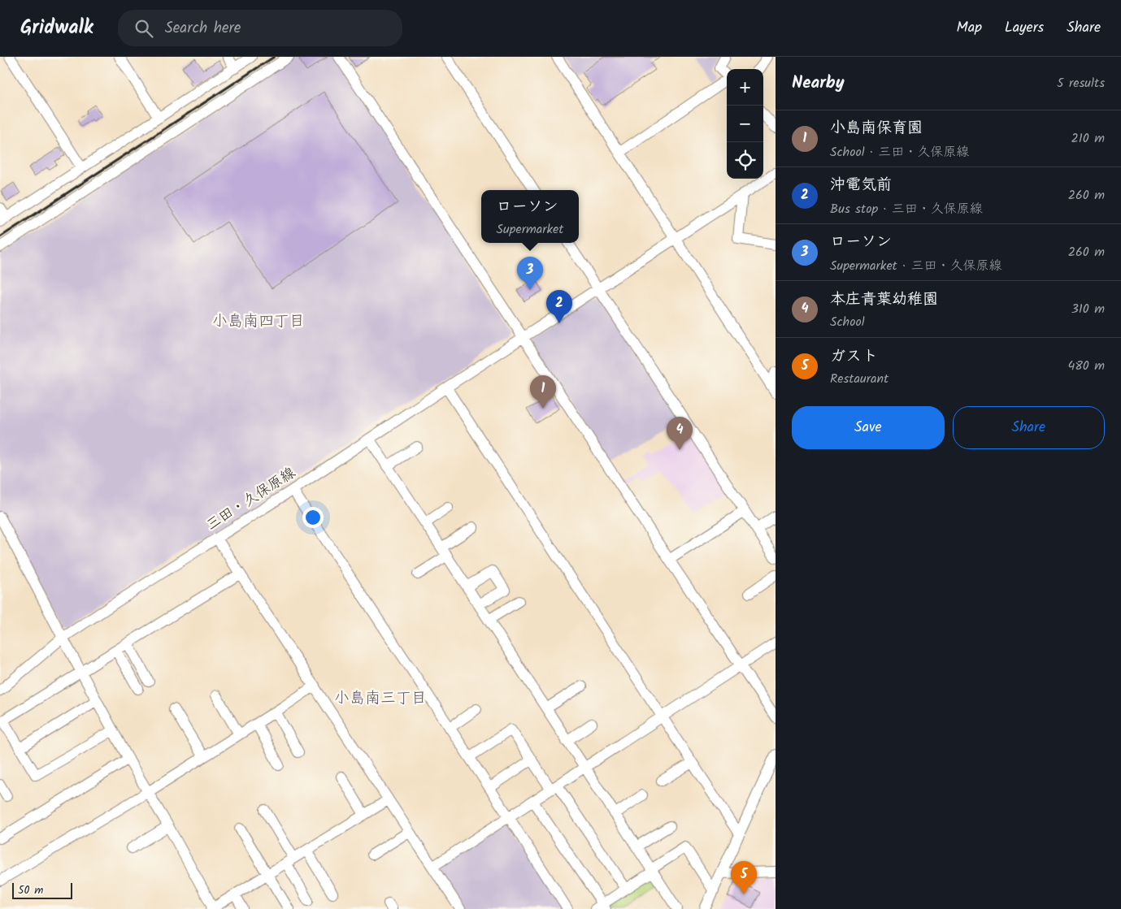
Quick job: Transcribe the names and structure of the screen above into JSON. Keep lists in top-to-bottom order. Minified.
{"streets":{"street":["三田・久保原線"]},"districts":["小島南四丁目","小島南三丁目"],"scale_bar":"50 m","page":{"header":"Gridwalk","search":"Search here","nav":["Map","Layers","Share"],"heading":["Nearby","5 results"],"map_buttons":["+","−"],"list":[{"mark":"1","name":"小島南保育園","note":"School · 三田・久保原線","value":"210 m"},{"mark":"2","name":"沖電気前","note":"Bus stop · 三田・久保原線","value":"260 m"},{"mark":"3","name":"ローソン","note":"Supermarket · 三田・久保原線","value":"260 m"},{"mark":"4","name":"本庄青葉幼稚園","note":"School","value":"310 m"},{"mark":"5","name":"ガスト","note":"Restaurant","value":"480 m"}],"popup":["ローソン","Supermarket"],"pins":["3","2","1","4","5"],"buttons":["Save","Share"],"scale":"50 m"}}
